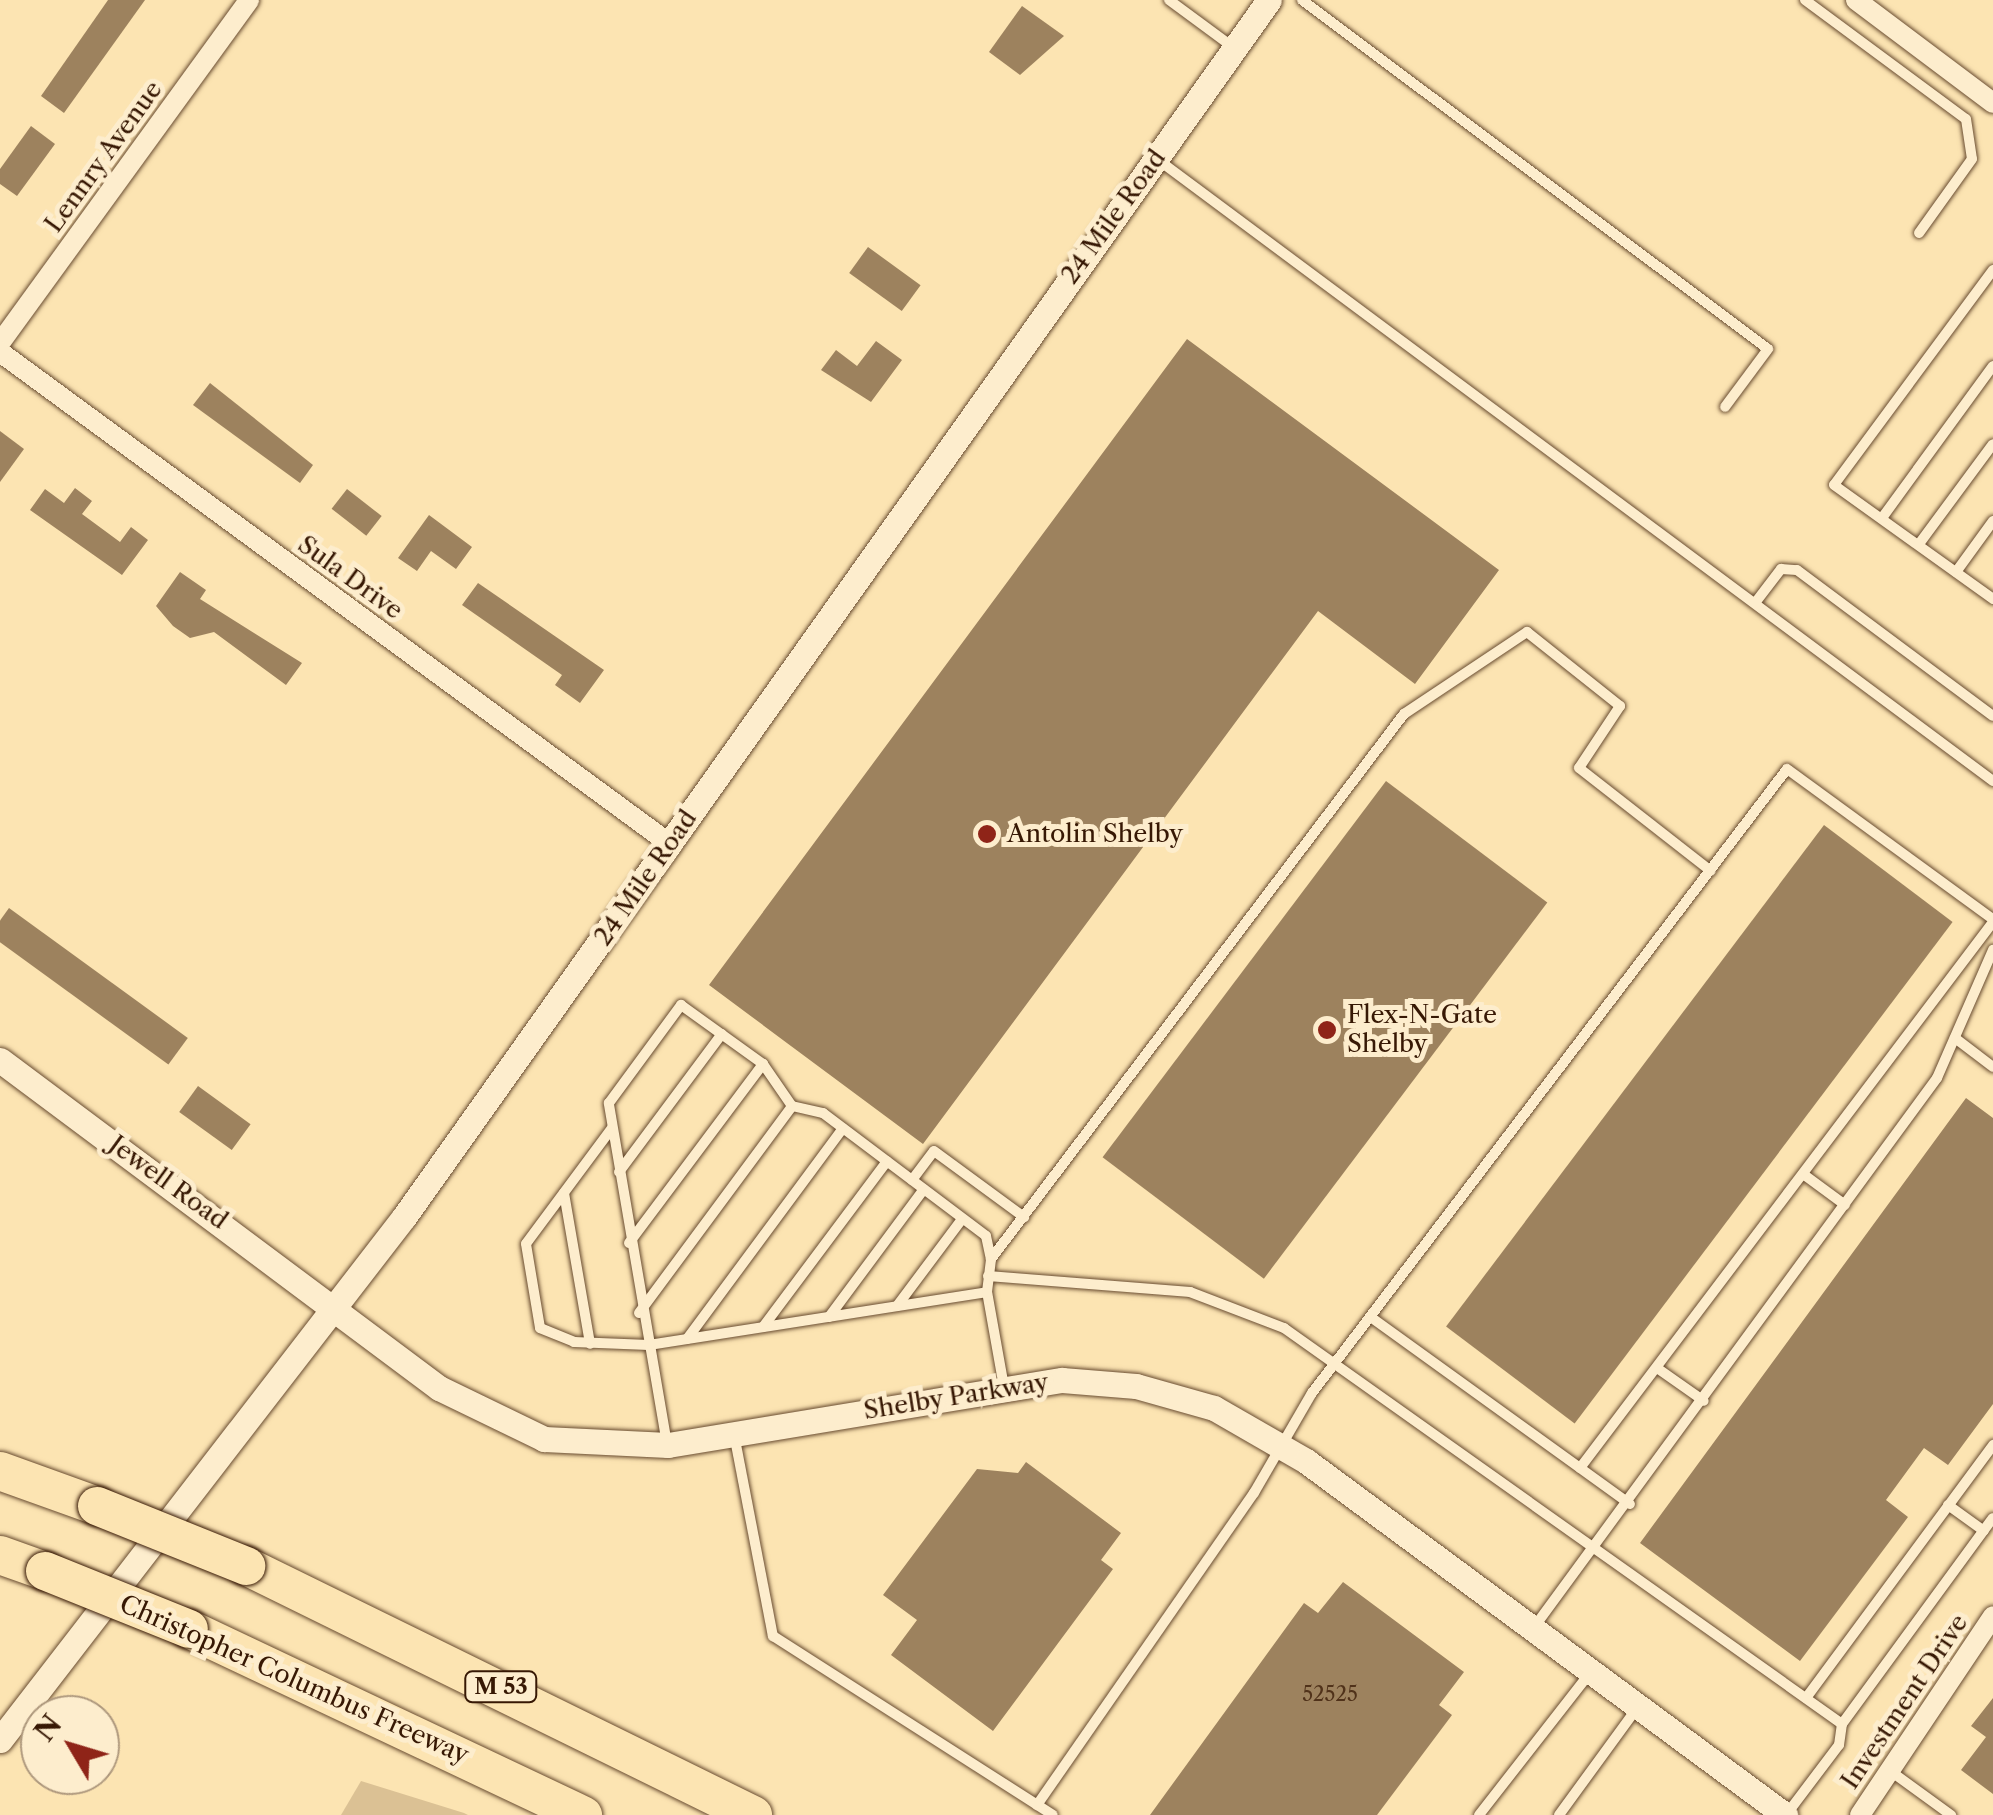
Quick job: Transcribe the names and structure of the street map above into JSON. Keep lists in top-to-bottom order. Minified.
{"streets":{"highway":["Christopher Columbus Freeway","M 53"],"street":["Lennry Avenue","24 Mile Road","Sula Drive","Jewell Road","Shelby Parkway","Investment Drive"]},"crossings":[["24 Mile Road","Sula Drive"],["24 Mile Road","Jewell Road"],["24 Mile Road","Shelby Parkway"],["Jewell Road","Shelby Parkway"]],"places":["Antolin Shelby","Flex-N-Gate Shelby"],"house_numbers":["52525"],"north":"top left"}
